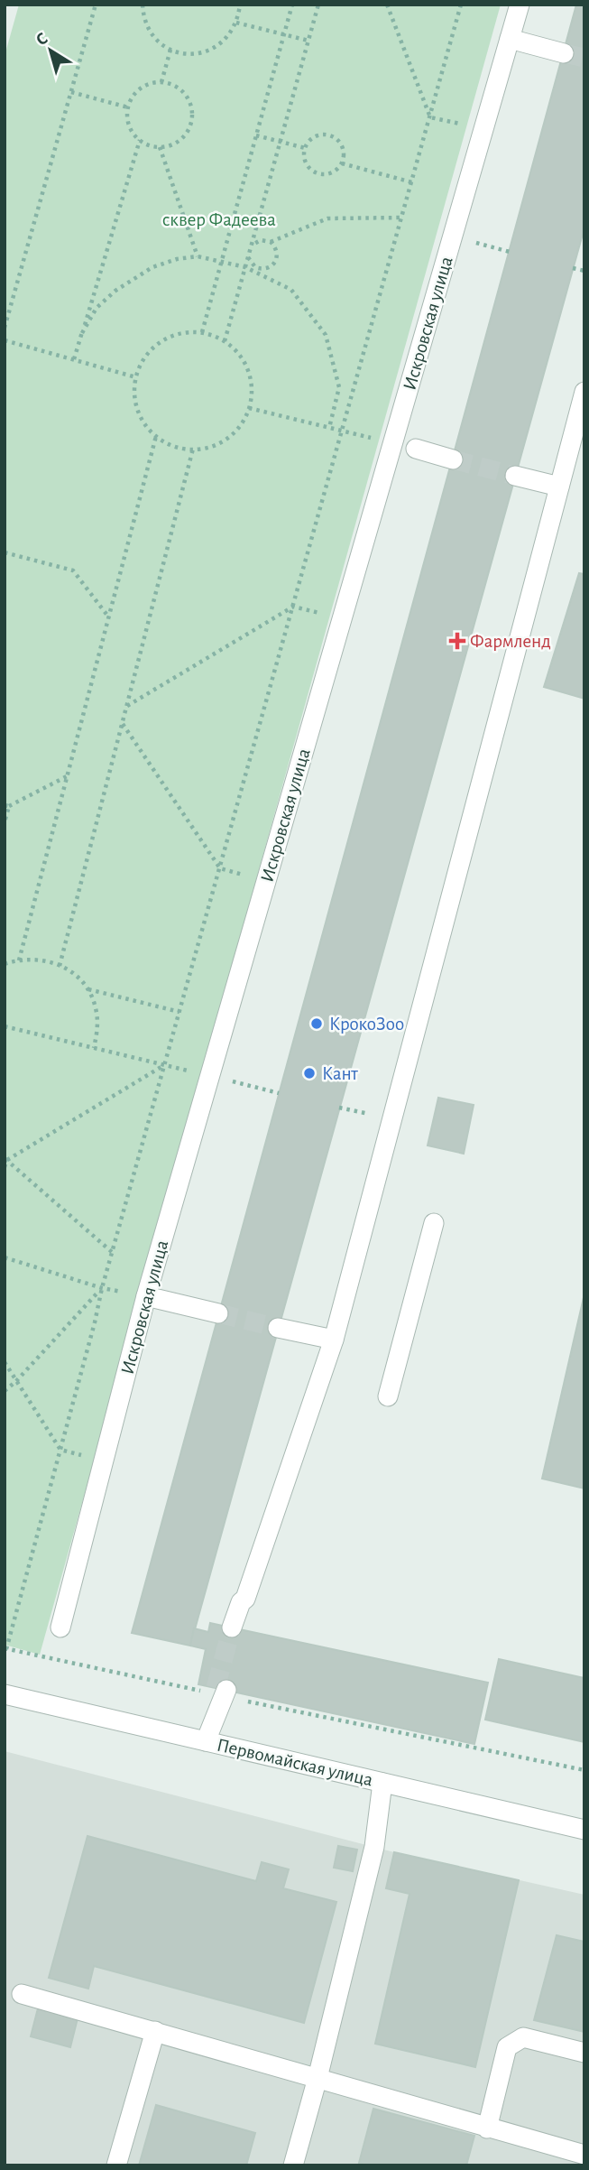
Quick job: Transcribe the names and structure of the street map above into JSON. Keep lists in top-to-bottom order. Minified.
{"streets":{"street":["Искровская улица","Первомайская улица"]},"parks":["сквер Фадеева"],"places":{"health":["Фармленд"],"other":["КрокоЗоо","Кант"]},"north":"top left"}
